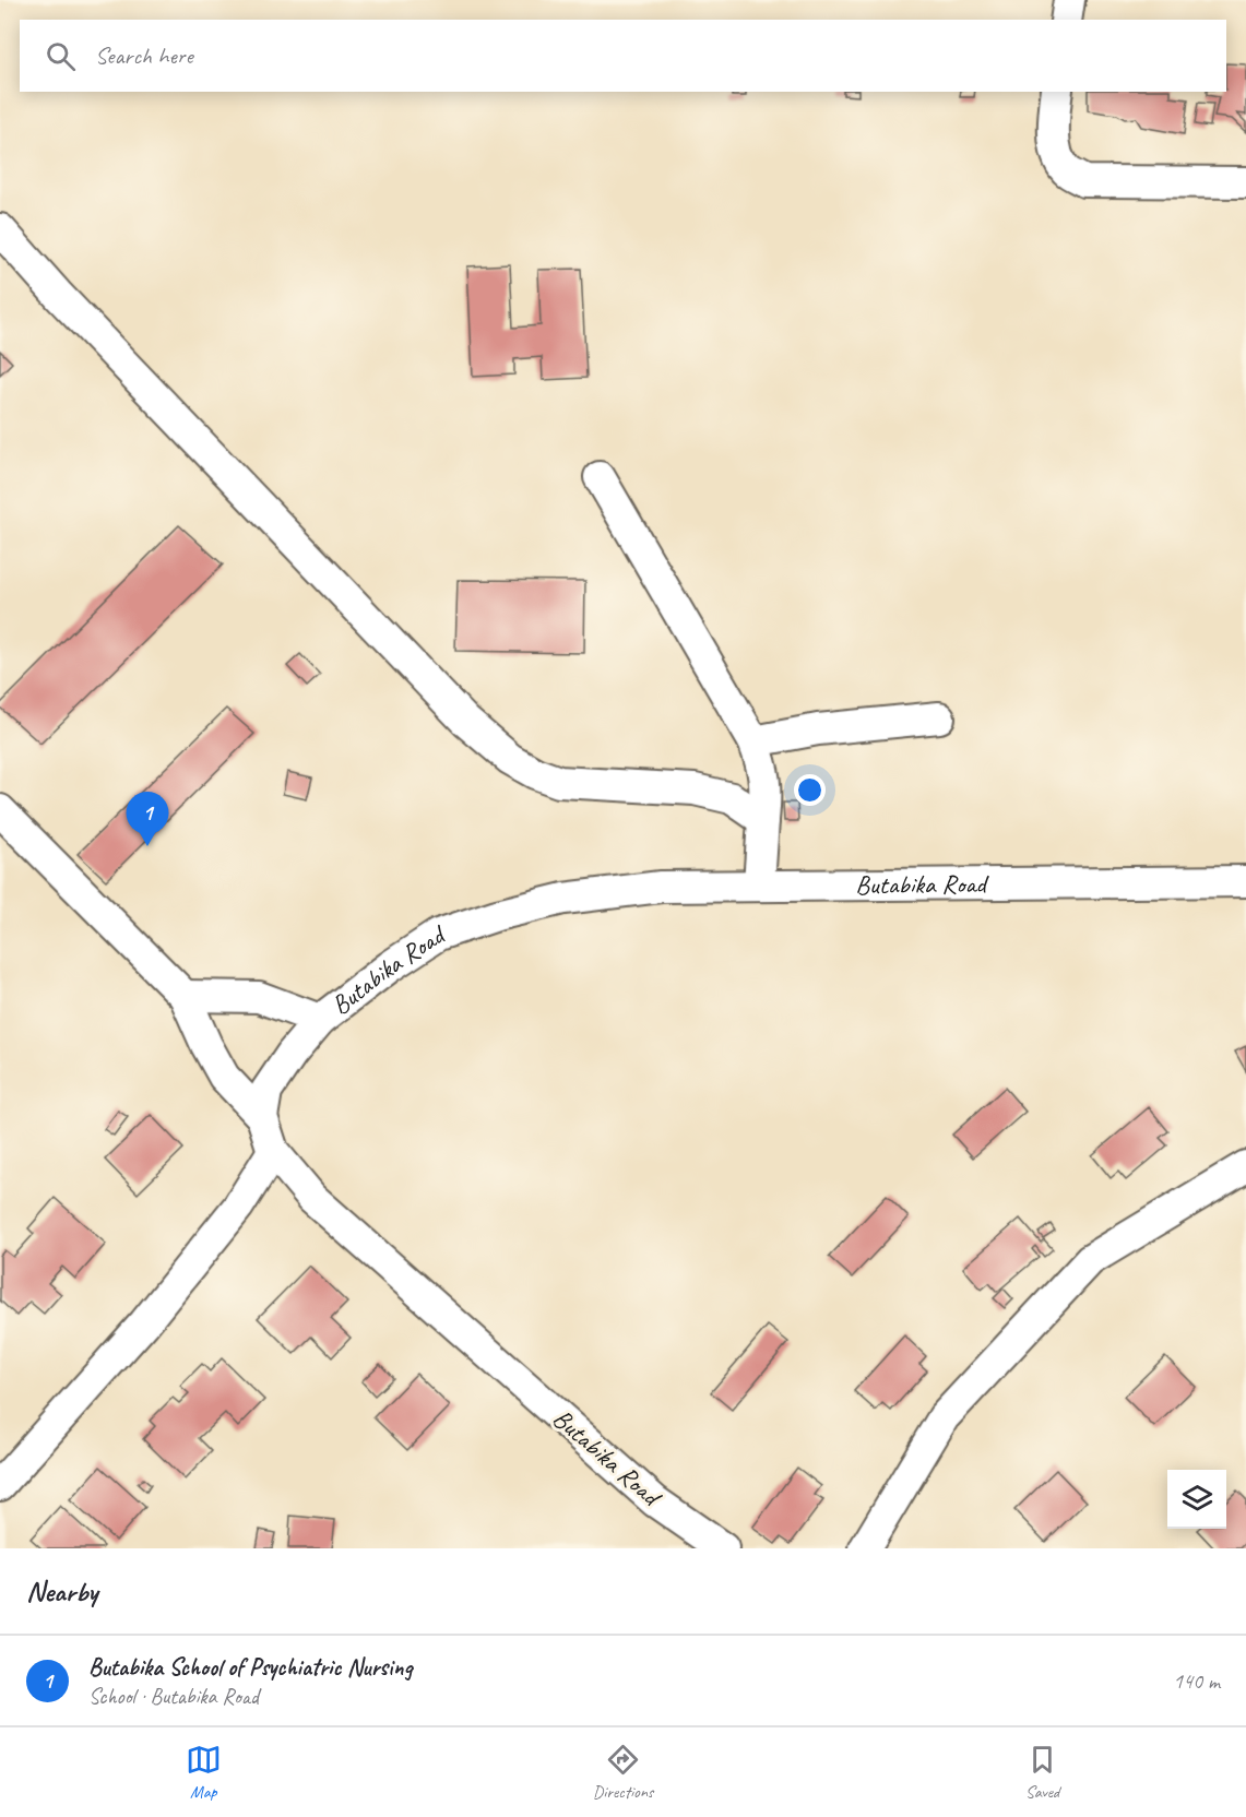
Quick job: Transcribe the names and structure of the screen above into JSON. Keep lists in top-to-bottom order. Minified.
{"streets":{"street":["Butabika Road"]},"page":{"search":"Search here","pins":"1","heading":"Nearby","list":[{"mark":"1","name":"Butabika School of Psychiatric Nursing","note":"School · Butabika Road","value":"140 m"}],"nav":["Map","Directions","Saved"]}}
